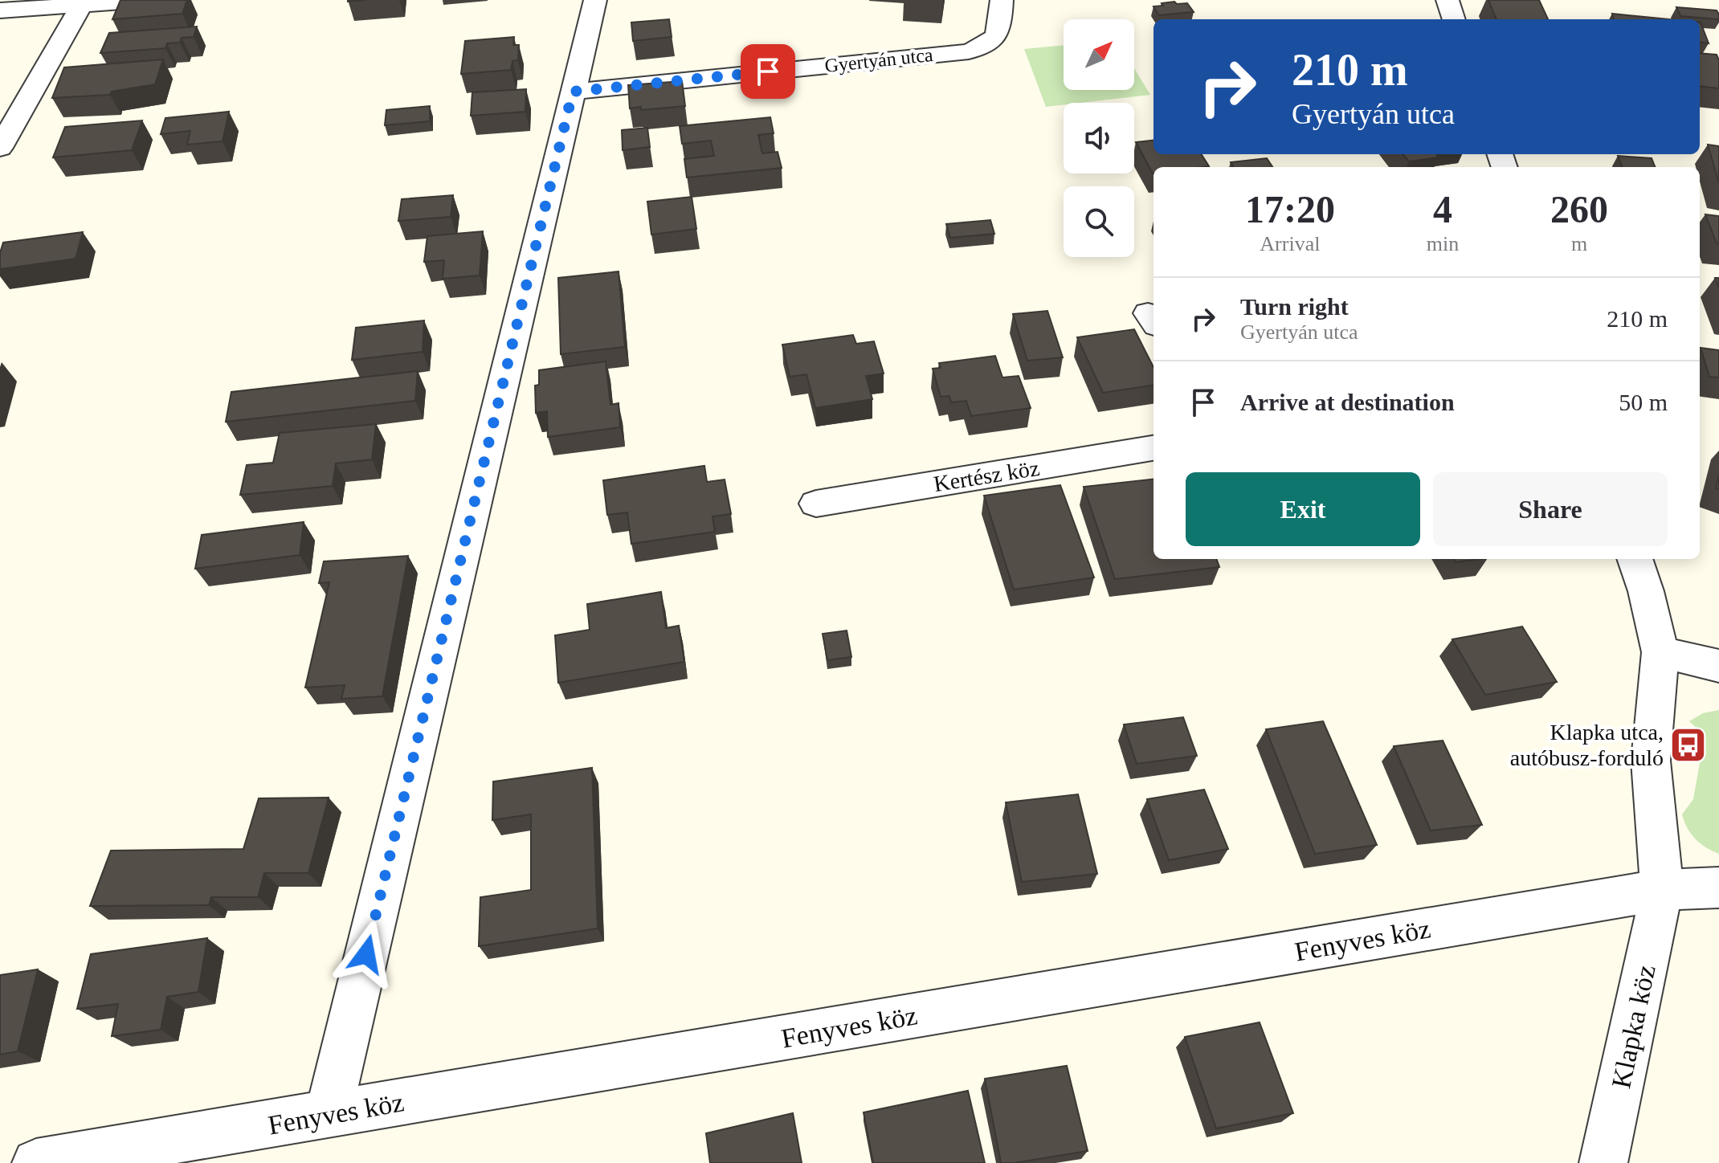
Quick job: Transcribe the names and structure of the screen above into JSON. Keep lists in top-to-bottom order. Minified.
{"streets":{"street":["Gyertyán utca","Kertész köz","Fenyves köz","Klapka köz"]},"crossings":[["Fenyves köz","Klapka köz"]],"places":{"bus stop":["Klapka utca, autóbusz-forduló"]},"north":"top right","page":{"turn":["210 m","Gyertyán utca"],"eta":["17:20","Arrival","4","min","260","m"],"list":[{"name":"Turn right","note":"Gyertyán utca","value":"210 m"},{"name":"Arrive at destination","value":"50 m"}],"buttons":["Exit","Share"]}}
